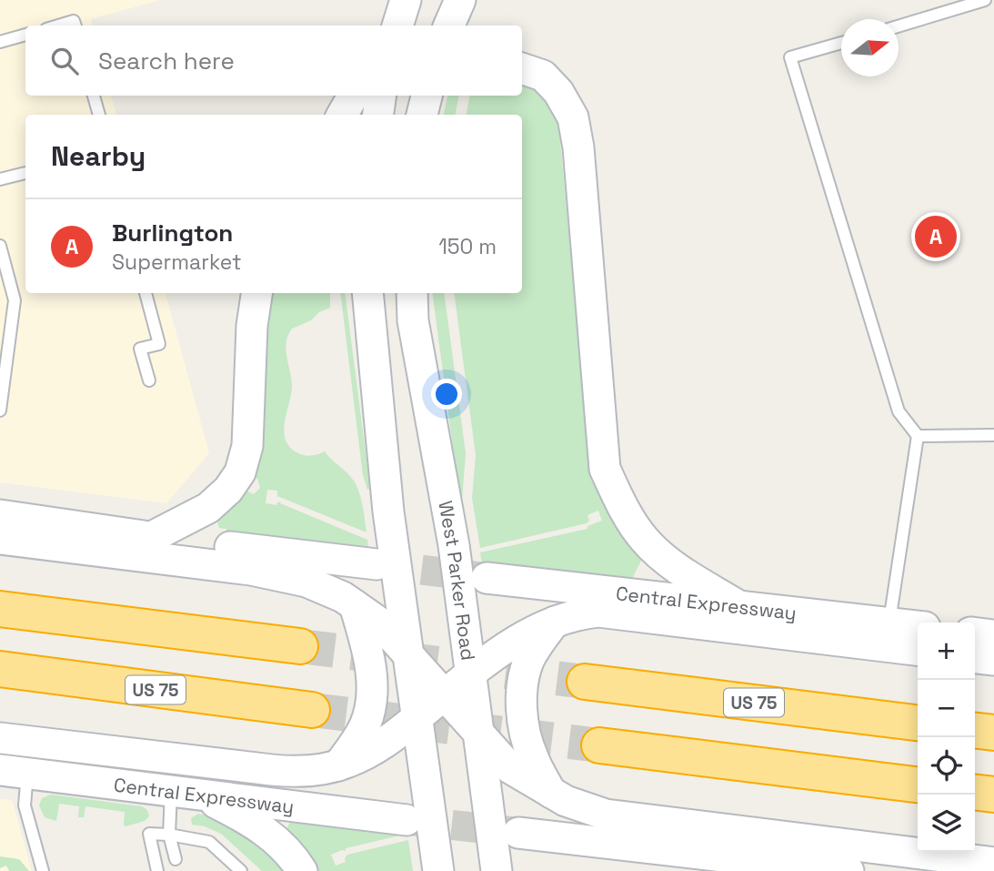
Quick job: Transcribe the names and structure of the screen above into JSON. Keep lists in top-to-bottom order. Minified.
{"streets":{"highway":["US 75"],"main road":["West Parker Road","Central Expressway"]},"north":"right","page":{"search":"Search here","heading":"Nearby","list":[{"mark":"A","name":"Burlington","note":"Supermarket","value":"150 m"}],"pins":"A","map_buttons":["+","−"]}}
